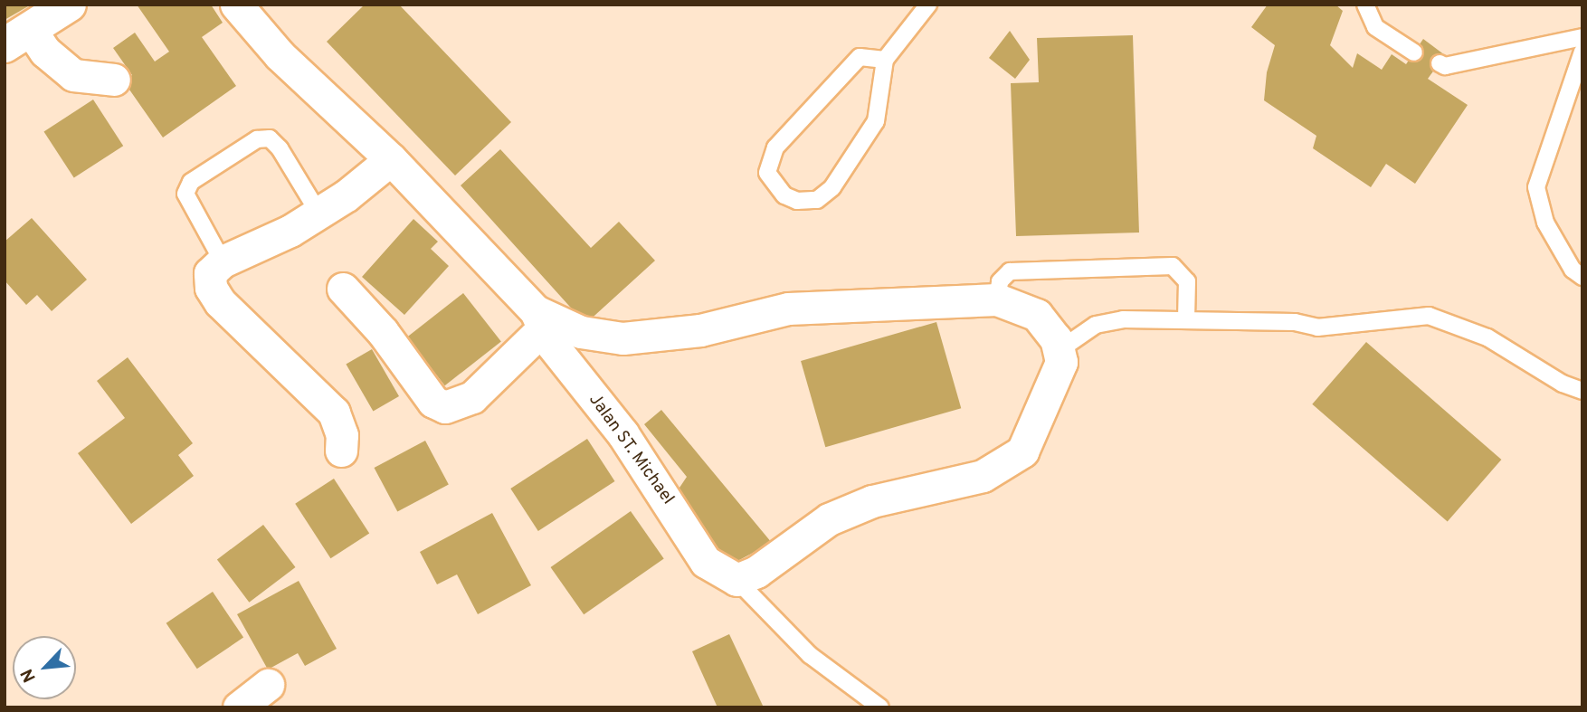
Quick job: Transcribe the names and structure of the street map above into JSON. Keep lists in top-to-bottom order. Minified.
{"streets":{"street":["Jalan ST. Michael"]},"north":"bottom left"}
